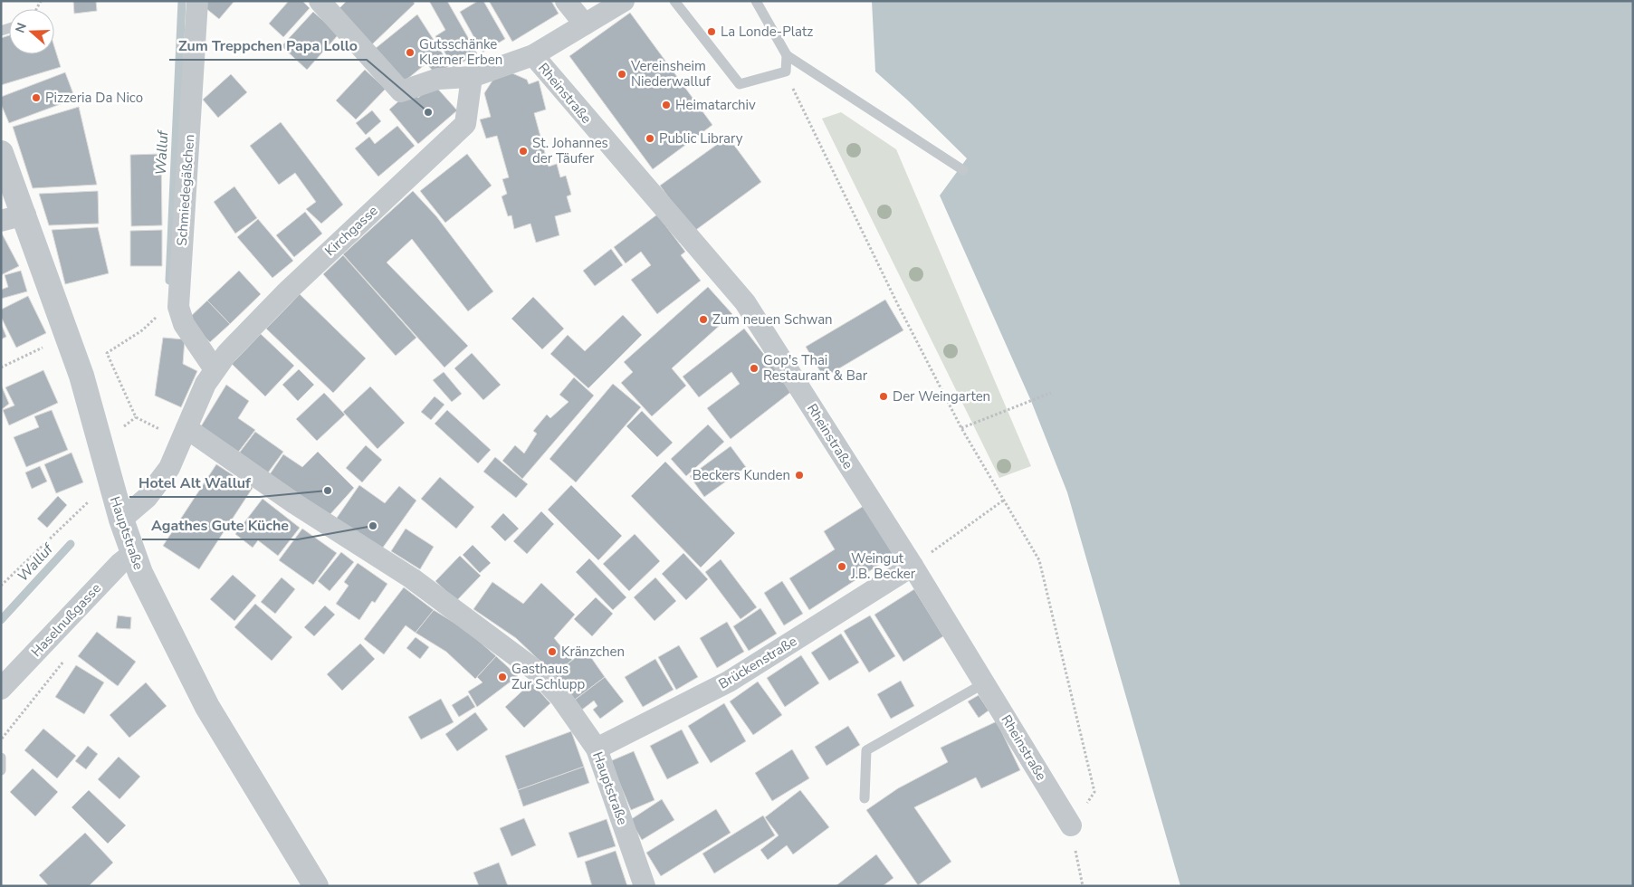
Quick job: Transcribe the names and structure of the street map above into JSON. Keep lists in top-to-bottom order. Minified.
{"streets":{"street":["Rheinstraße","Schmiedegäßchen","Kirchgasse","Hauptstraße","Haselnußgasse","Brückenstraße"]},"crossings":[["Rheinstraße","Brückenstraße"],["Schmiedegäßchen","Kirchgasse"],["Kirchgasse","Hauptstraße"],["Hauptstraße","Haselnußgasse"],["Hauptstraße","Brückenstraße"]],"water":["Walluf"],"places":["La Londe-Platz","Gutsschänke Klerner Erben","Vereinsheim Niederwalluf","Pizzeria Da Nico","Heimatarchiv","Zum Treppchen Papa Lollo","Public Library","St. Johannes der Täufer","Zum neuen Schwan","Gop's Thai Restaurant & Bar","Der Weingarten","Beckers Kunden","Hotel Alt Walluf","Agathes Gute Küche","Weingut J.B. Becker","Kränzchen","Gasthaus Zur Schlupp"],"north":"left"}
